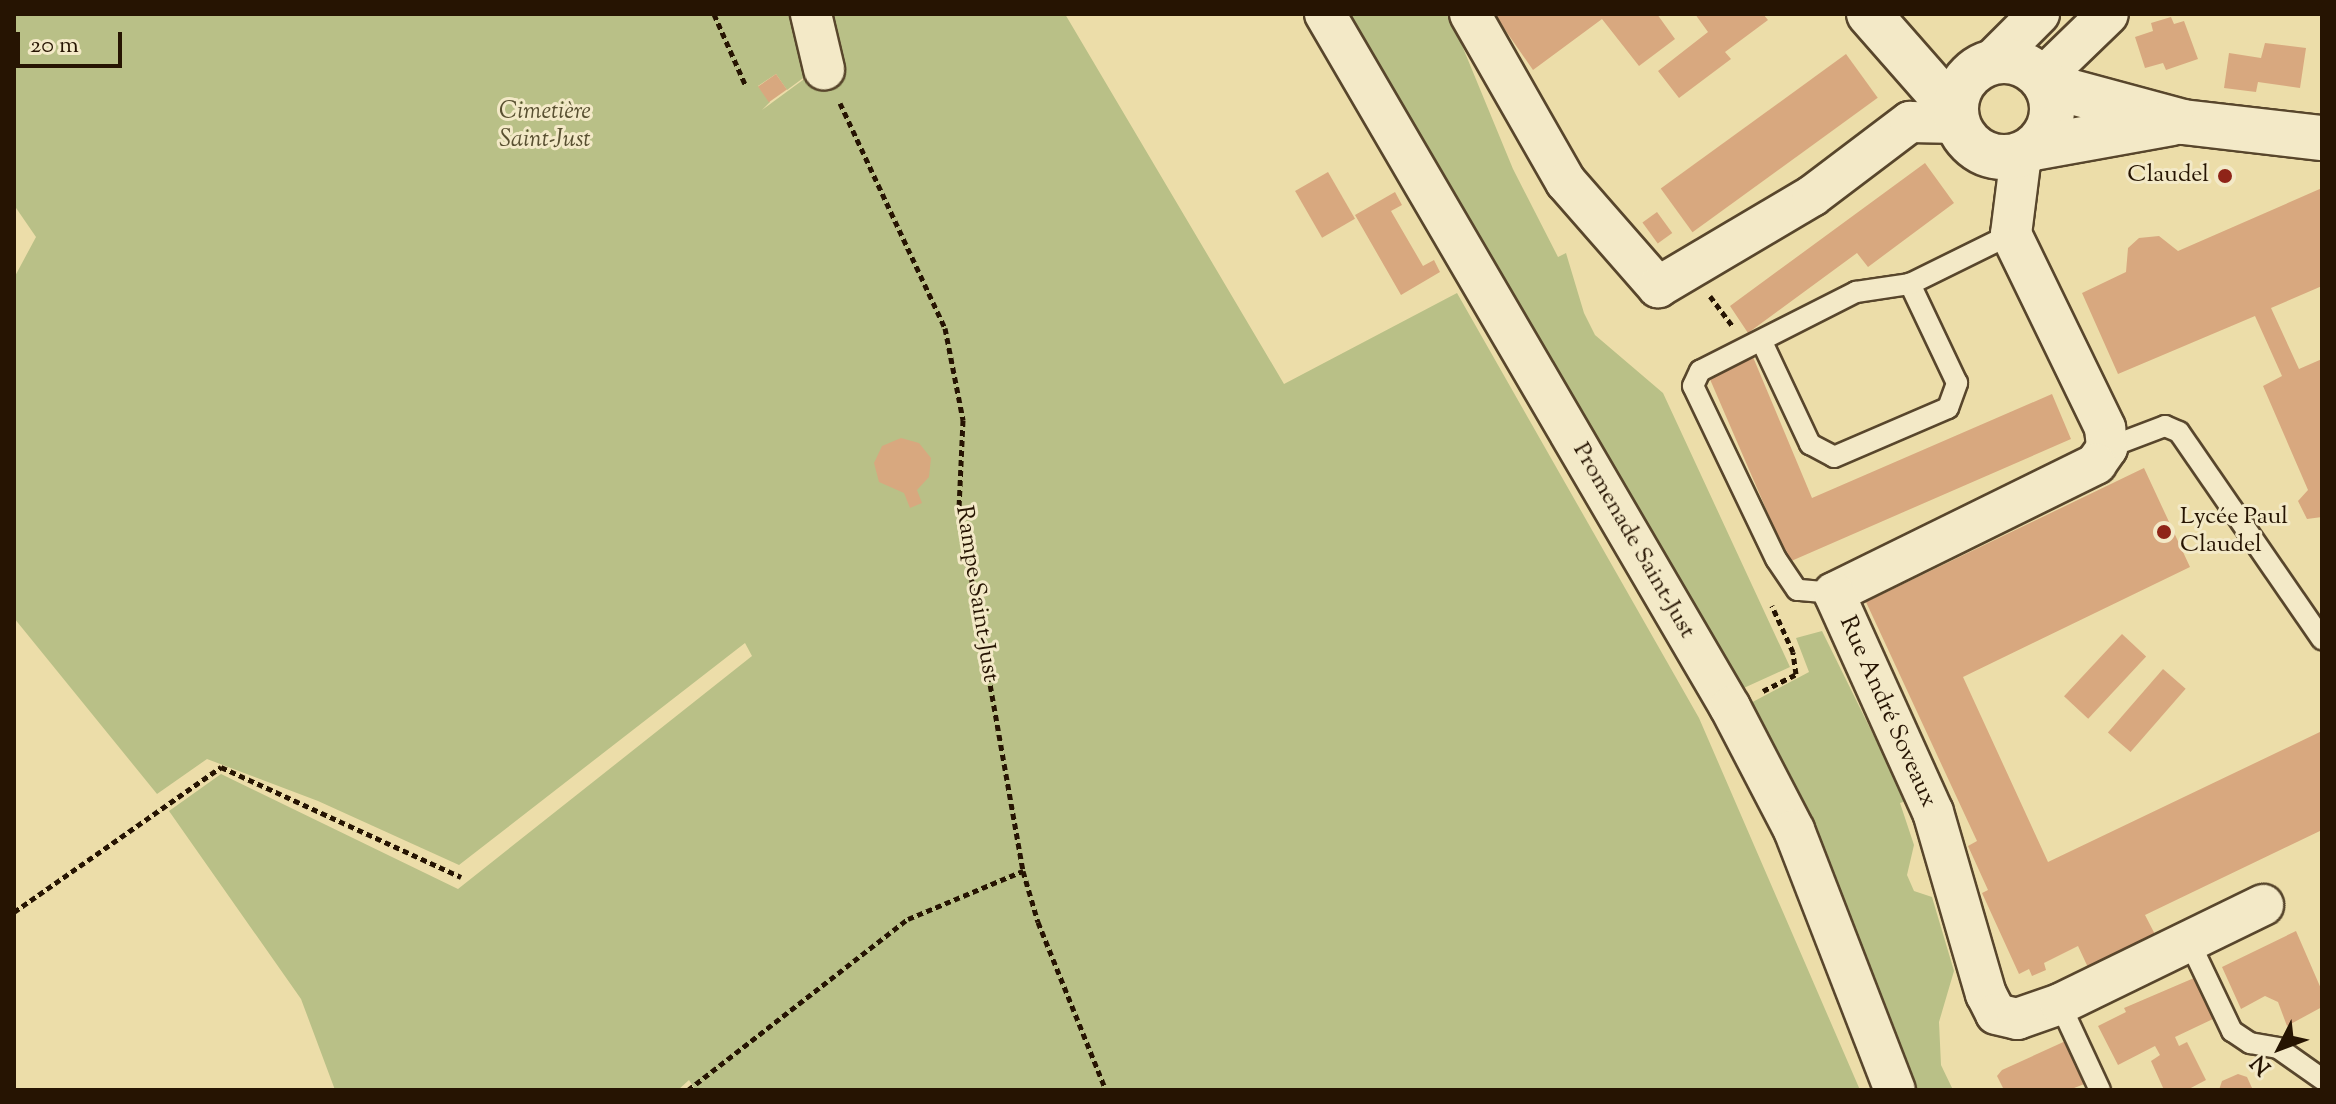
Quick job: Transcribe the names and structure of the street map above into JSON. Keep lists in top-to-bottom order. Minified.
{"streets":{"street":["Promenade Saint-Just","Rue André Soveaux"],"path":["Rampe Saint-Just"]},"parks":["Cimetière Saint-Just"],"places":["Claudel","Lycée Paul Claudel"],"scale_bar":"20 m","north":"bottom left"}
